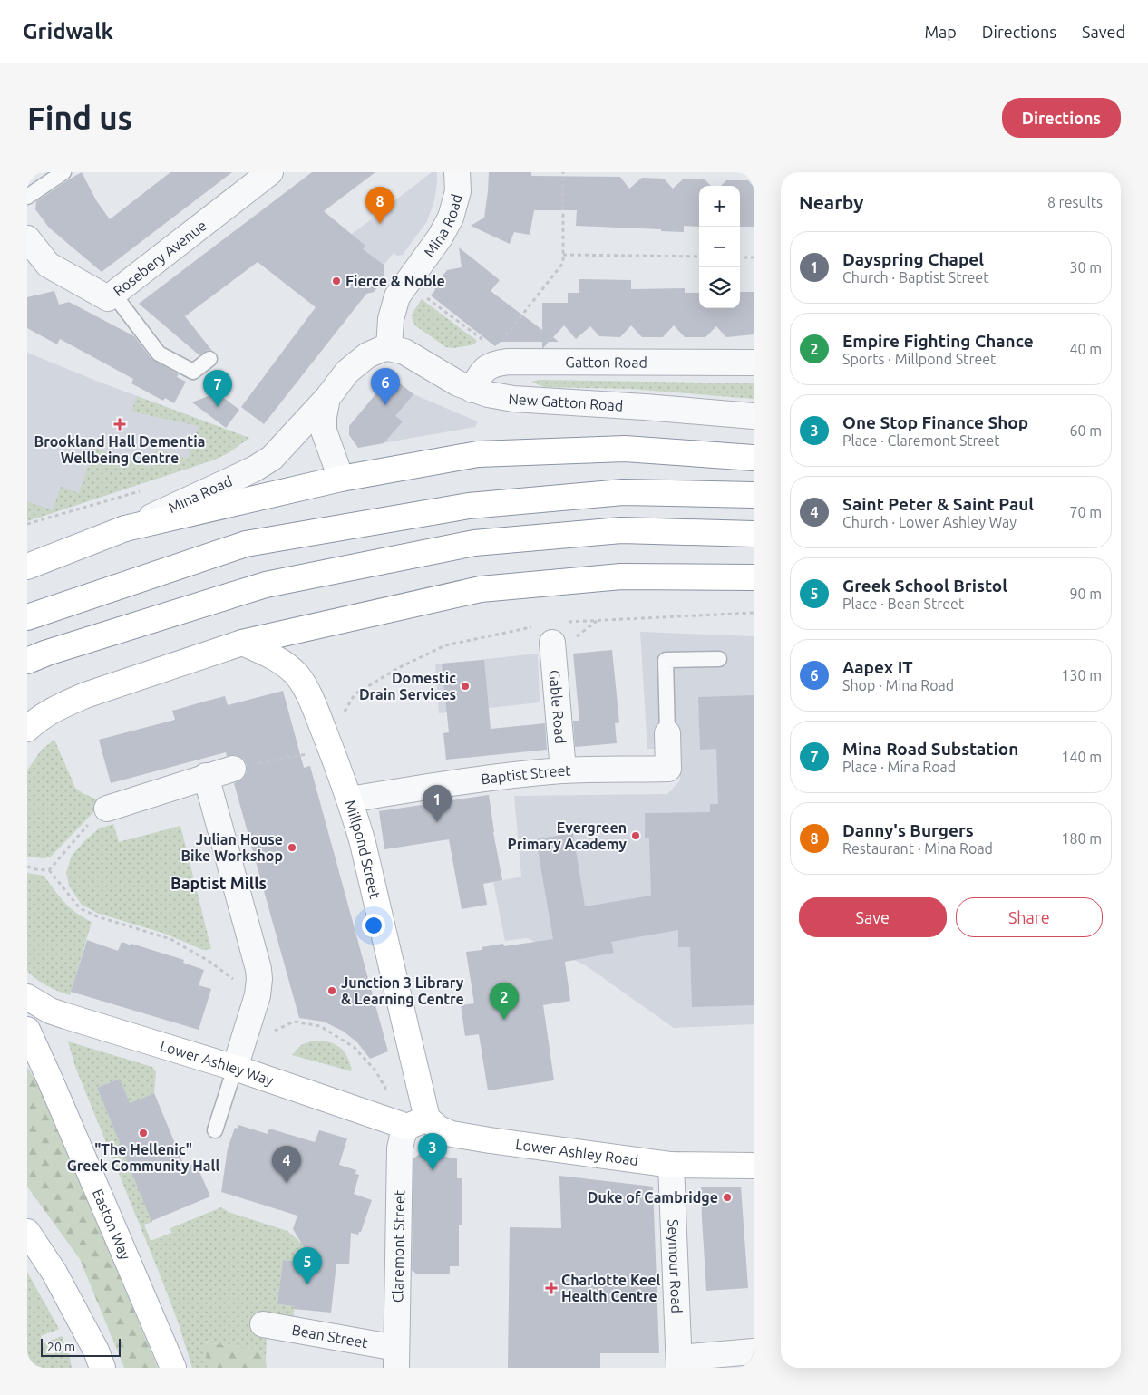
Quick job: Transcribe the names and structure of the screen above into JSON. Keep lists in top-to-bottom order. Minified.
{"streets":{"main road":["Millpond Street","Lower Ashley Way","Lower Ashley Road","Easton Way"],"street":["Mina Road","Rosebery Avenue","Gatton Road","New Gatton Road","Gable Road","Baptist Street","Claremont Street","Seymour Road","Bean Street"]},"crossings":[["Mina Road","New Gatton Road"],["Gatton Road","New Gatton Road"],["Gable Road","Baptist Street"],["Baptist Street","Millpond Street"],["Millpond Street","Lower Ashley Way"],["Millpond Street","Lower Ashley Road"],["Millpond Street","Claremont Street"],["Lower Ashley Way","Lower Ashley Road"],["Lower Ashley Way","Claremont Street"],["Lower Ashley Road","Claremont Street"],["Lower Ashley Road","Seymour Road"],["Claremont Street","Bean Street"]],"districts":["Baptist Mills"],"places":{"other":["Fierce & Noble","Domestic Drain Services","Evergreen Primary Academy","Julian House Bike Workshop","Junction 3 Library & Learning Centre","\"The Hellenic\" Greek Community Hall","Duke of Cambridge"],"health":["Brookland Hall Dementia Wellbeing Centre","Charlotte Keel Health Centre"]},"scale_bar":"20 m","page":{"header":"Gridwalk","nav":["Map","Directions","Saved"],"buttons":["Directions",["Save","Share"]],"title":"Find us","heading":["Nearby","8 results"],"map_buttons":["+","−"],"pins":["8","6","7","1","2","3","4","5"],"list":[{"mark":"1","name":"Dayspring Chapel","note":"Church · Baptist Street","value":"30 m"},{"mark":"2","name":"Empire Fighting Chance","note":"Sports · Millpond Street","value":"40 m"},{"mark":"3","name":"One Stop Finance Shop","note":"Place · Claremont Street","value":"60 m"},{"mark":"4","name":"Saint Peter & Saint Paul","note":"Church · Lower Ashley Way","value":"70 m"},{"mark":"5","name":"Greek School Bristol","note":"Place · Bean Street","value":"90 m"},{"mark":"6","name":"Aapex IT","note":"Shop · Mina Road","value":"130 m"},{"mark":"7","name":"Mina Road Substation","note":"Place · Mina Road","value":"140 m"},{"mark":"8","name":"Danny's Burgers","note":"Restaurant · Mina Road","value":"180 m"}],"scale":"20 m"}}
